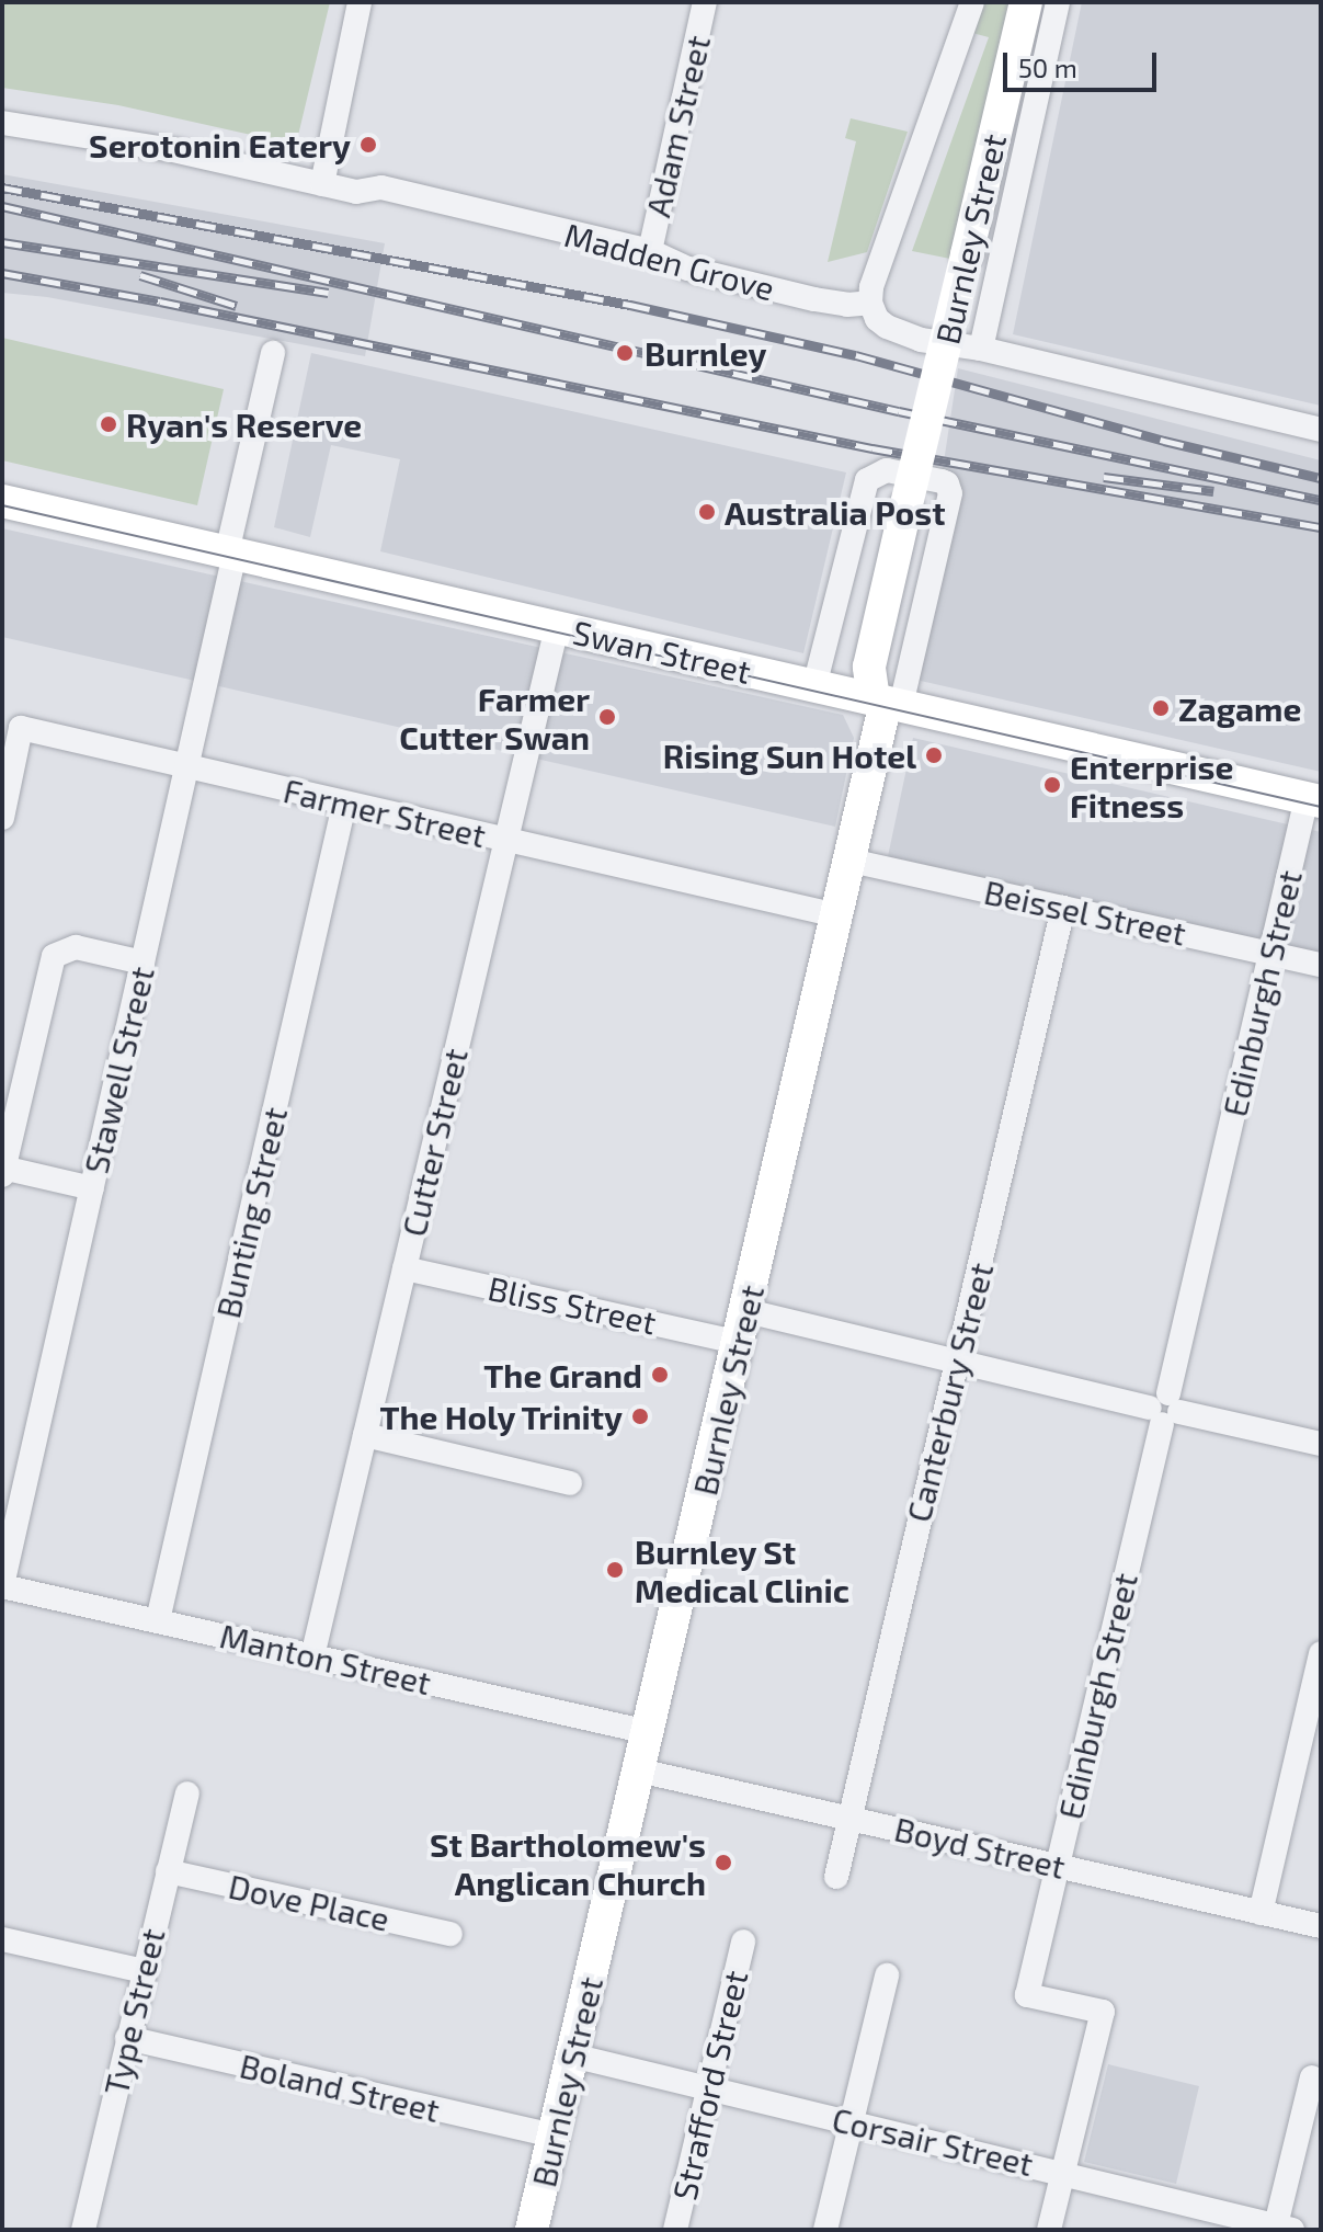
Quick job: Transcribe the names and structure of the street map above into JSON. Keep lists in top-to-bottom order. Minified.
{"streets":{"main road":["Burnley Street","Swan Street"],"street":["Adam Street","Madden Grove","Farmer Street","Beissel Street","Edinburgh Street","Stawell Street","Cutter Street","Bunting Street","Bliss Street","Canterbury Street","Manton Street","Boyd Street","Dove Place","Type Street","Strafford Street","Boland Street","Corsair Street"]},"crossings":[["Adam Street","Madden Grove"],["Burnley Street","Madden Grove"],["Burnley Street","Swan Street"],["Burnley Street","Farmer Street"],["Burnley Street","Beissel Street"],["Burnley Street","Bliss Street"],["Burnley Street","Manton Street"],["Burnley Street","Boyd Street"],["Burnley Street","Boland Street"],["Burnley Street","Corsair Street"],["Swan Street","Edinburgh Street"],["Swan Street","Stawell Street"],["Swan Street","Cutter Street"],["Farmer Street","Stawell Street"],["Farmer Street","Cutter Street"],["Farmer Street","Bunting Street"],["Beissel Street","Edinburgh Street"],["Beissel Street","Canterbury Street"],["Edinburgh Street","Bliss Street"],["Edinburgh Street","Boyd Street"],["Edinburgh Street","Corsair Street"],["Stawell Street","Manton Street"],["Cutter Street","Bliss Street"],["Cutter Street","Manton Street"],["Bunting Street","Manton Street"],["Bliss Street","Canterbury Street"],["Canterbury Street","Boyd Street"],["Dove Place","Type Street"],["Type Street","Boland Street"],["Strafford Street","Corsair Street"]],"places":["Serotonin Eatery","Burnley","Ryan's Reserve","Australia Post","Zagame","Farmer Cutter Swan","Rising Sun Hotel","Enterprise Fitness","The Grand","The Holy Trinity","Burnley St Medical Clinic","St Bartholomew's Anglican Church"],"scale_bar":"50 m"}
